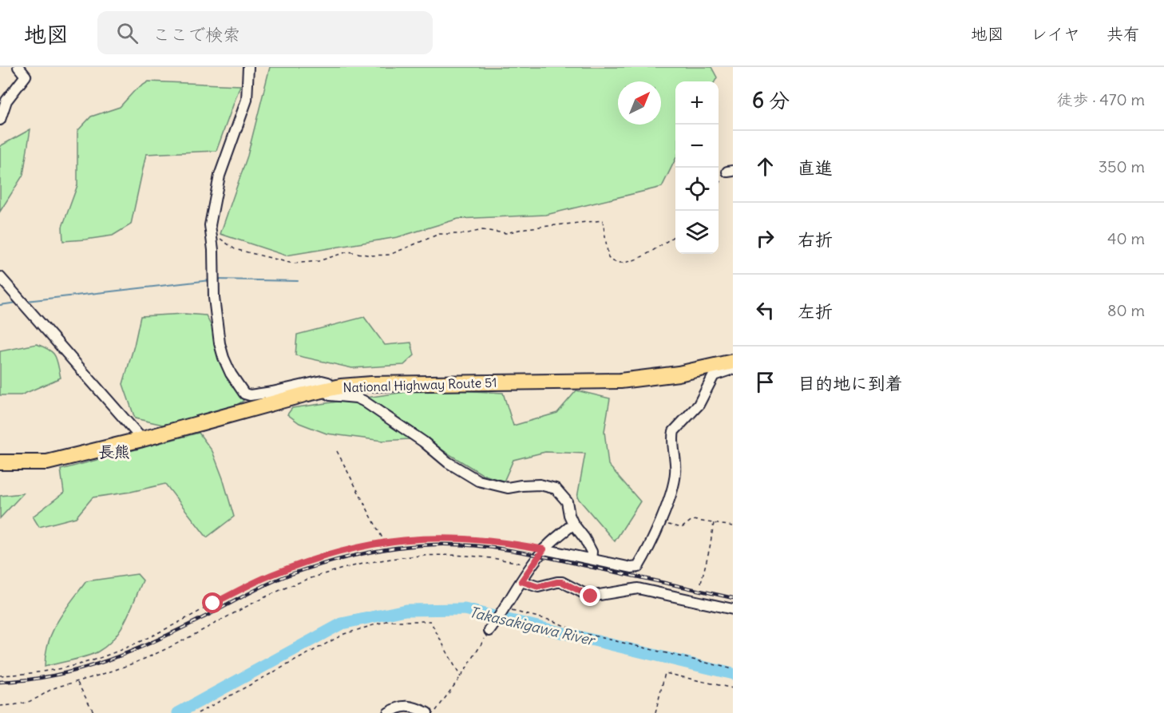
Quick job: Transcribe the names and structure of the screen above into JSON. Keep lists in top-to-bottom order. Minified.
{"streets":{"highway":["National Highway Route 51"]},"districts":["長熊"],"water":["Takasakigawa River"],"north":"top right","page":{"header":"地図","search":"ここで検索","nav":["地図","レイヤ","共有"],"heading":["6 分","徒歩 · 470 m"],"map_buttons":["+","−"],"list":[["直進","350 m"],["右折","40 m"],["左折","80 m"],"目的地に到着"]}}
